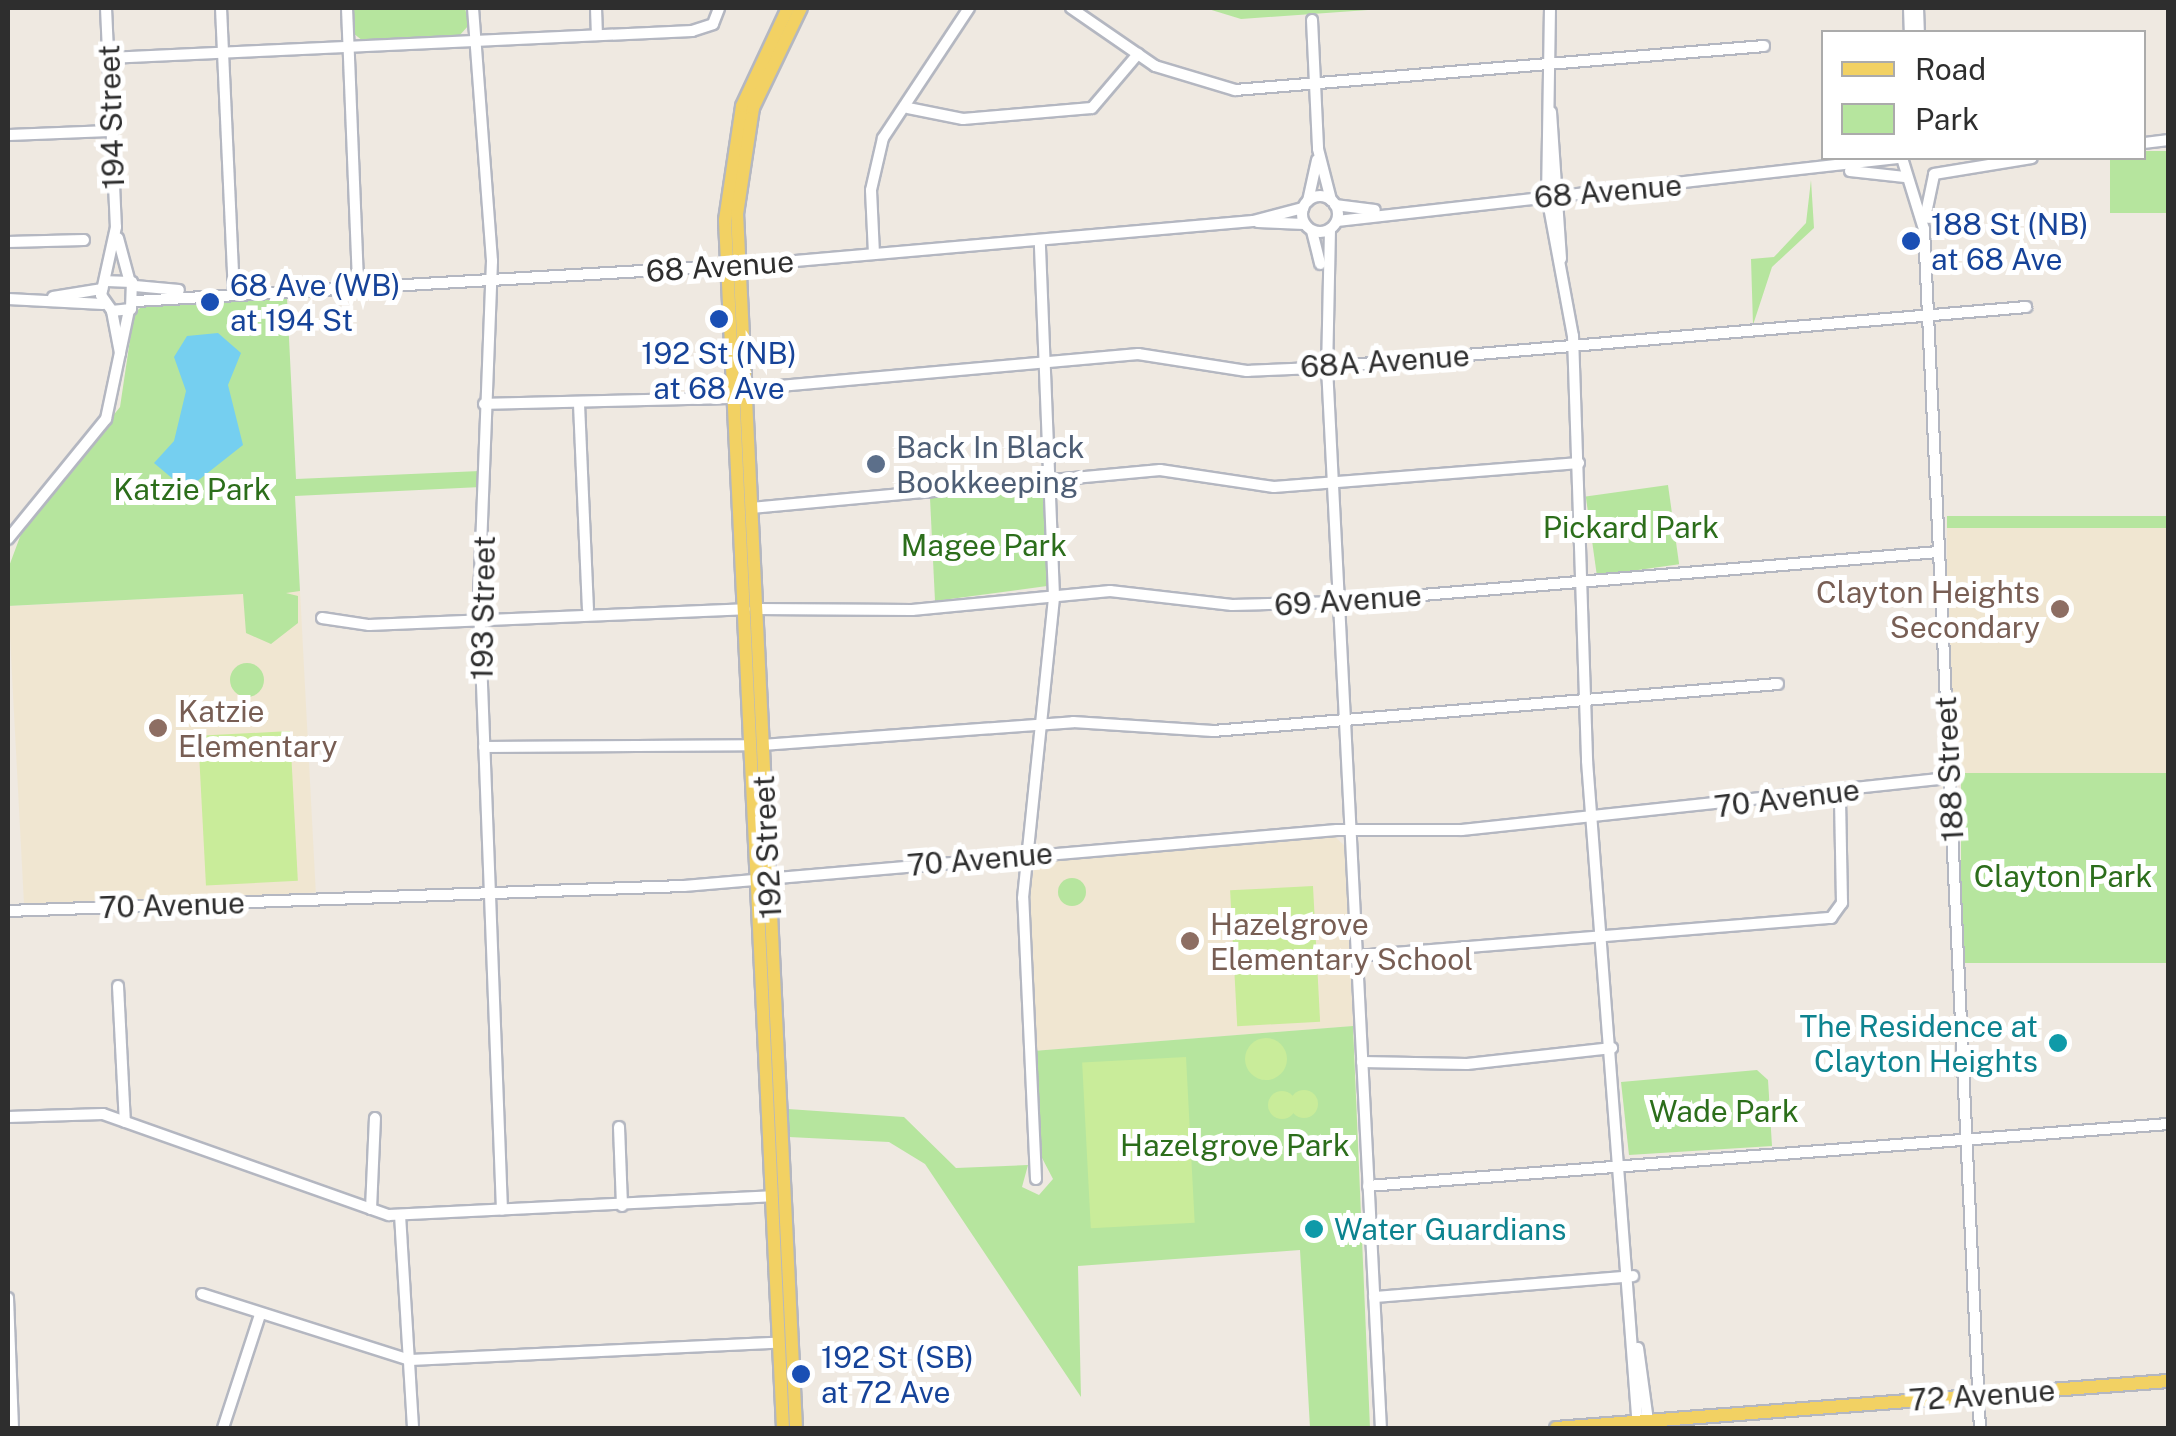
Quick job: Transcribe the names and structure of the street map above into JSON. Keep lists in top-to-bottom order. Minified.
{"streets":{"main road":["192 Street","72 Avenue"],"street":["194 Street","68 Avenue","68A Avenue","69 Avenue","193 Street","188 Street","70 Avenue"]},"crossings":[["194 Street","68 Avenue"],["68 Avenue","193 Street"],["68 Avenue","188 Street"],["68 Avenue","192 Street"],["68A Avenue","193 Street"],["68A Avenue","188 Street"],["68A Avenue","192 Street"],["69 Avenue","193 Street"],["69 Avenue","188 Street"],["69 Avenue","192 Street"],["193 Street","70 Avenue"],["188 Street","70 Avenue"],["188 Street","72 Avenue"],["70 Avenue","192 Street"]],"parks":["Katzie Park","Pickard Park","Magee Park","Clayton Park","Wade Park","Hazelgrove Park"],"places":["188 St (NB) at 68 Ave","68 Ave (WB) at 194 St","192 St (NB) at 68 Ave","Back In Black Bookkeeping","Clayton Heights Secondary","Katzie Elementary","Hazelgrove Elementary School","The Residence at Clayton Heights","Water Guardians","192 St (SB) at 72 Ave"],"legend":["Road","Park"]}
